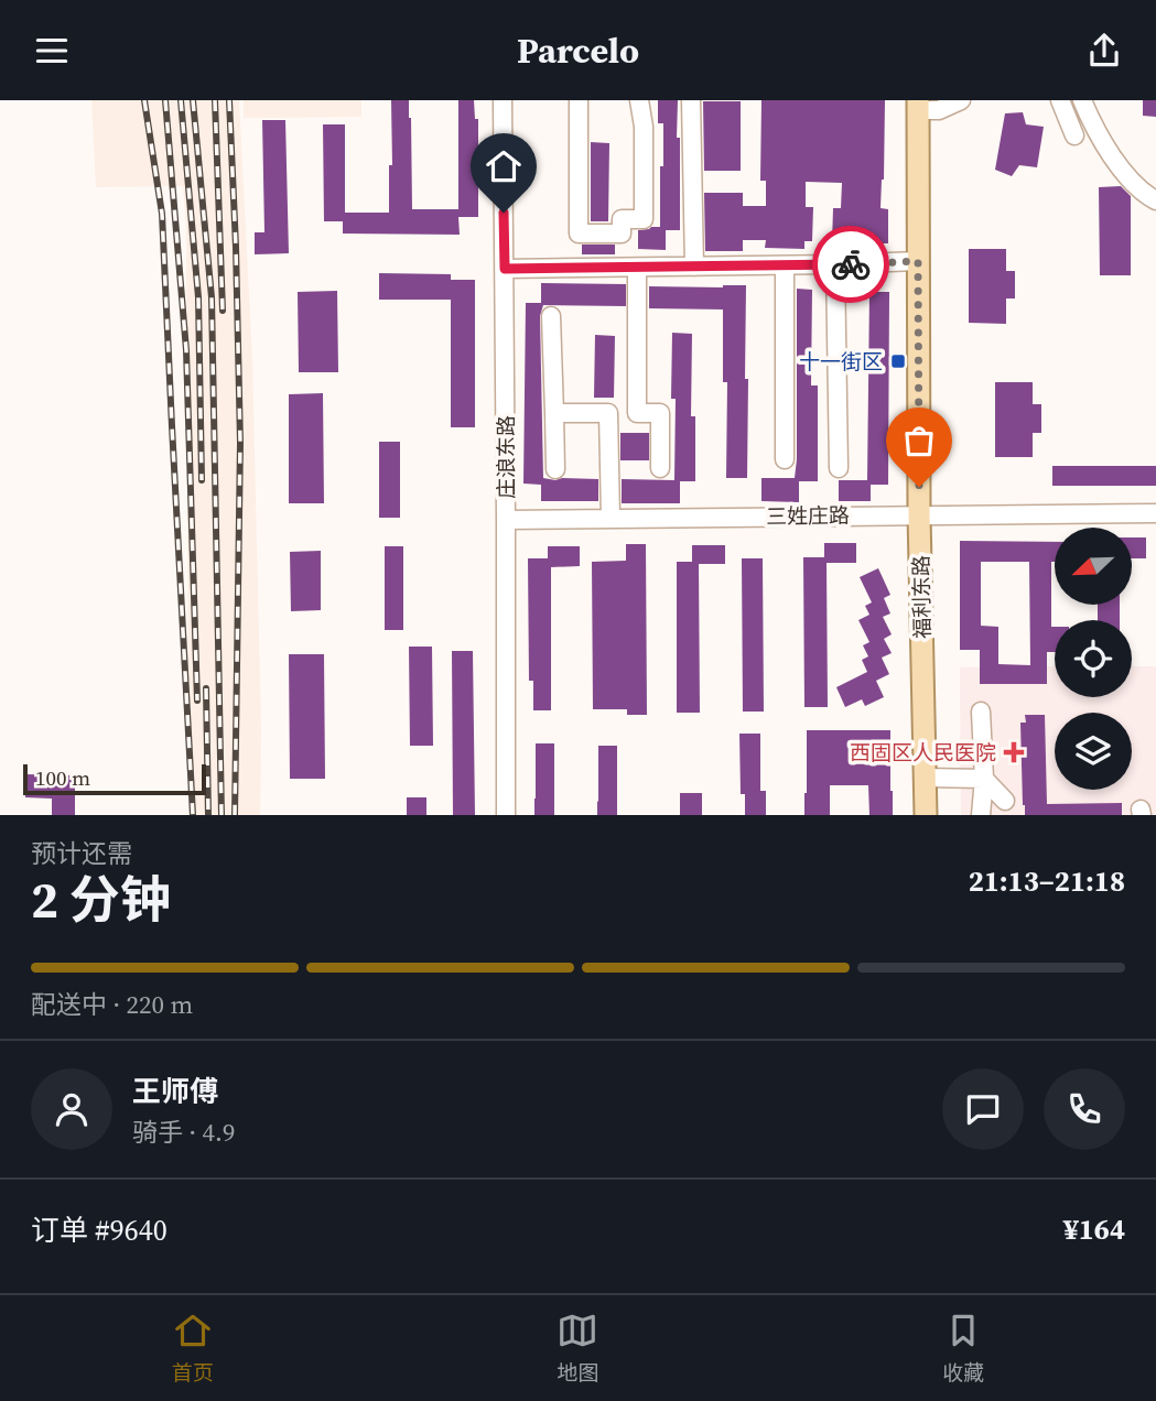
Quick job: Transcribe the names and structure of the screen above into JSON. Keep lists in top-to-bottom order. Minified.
{"streets":{"main road":["福利东路"],"street":["庄浪东路","三姓庄路"]},"crossings":[["庄浪东路","三姓庄路"],["三姓庄路","福利东路"]],"places":{"transit":["十一街区"],"health":["西固区人民医院"]},"scale_bar":"100 m","north":"bottom left","page":{"header":"Parcelo","scale":"100 m","heading":["2 分钟","预计还需","21:13–21:18"],"panel":["王师傅","骑手 · 4.9","订单 #9640","¥164"],"bar":"配送中 · 220 m","tabs":["首页","地图","收藏"]}}
